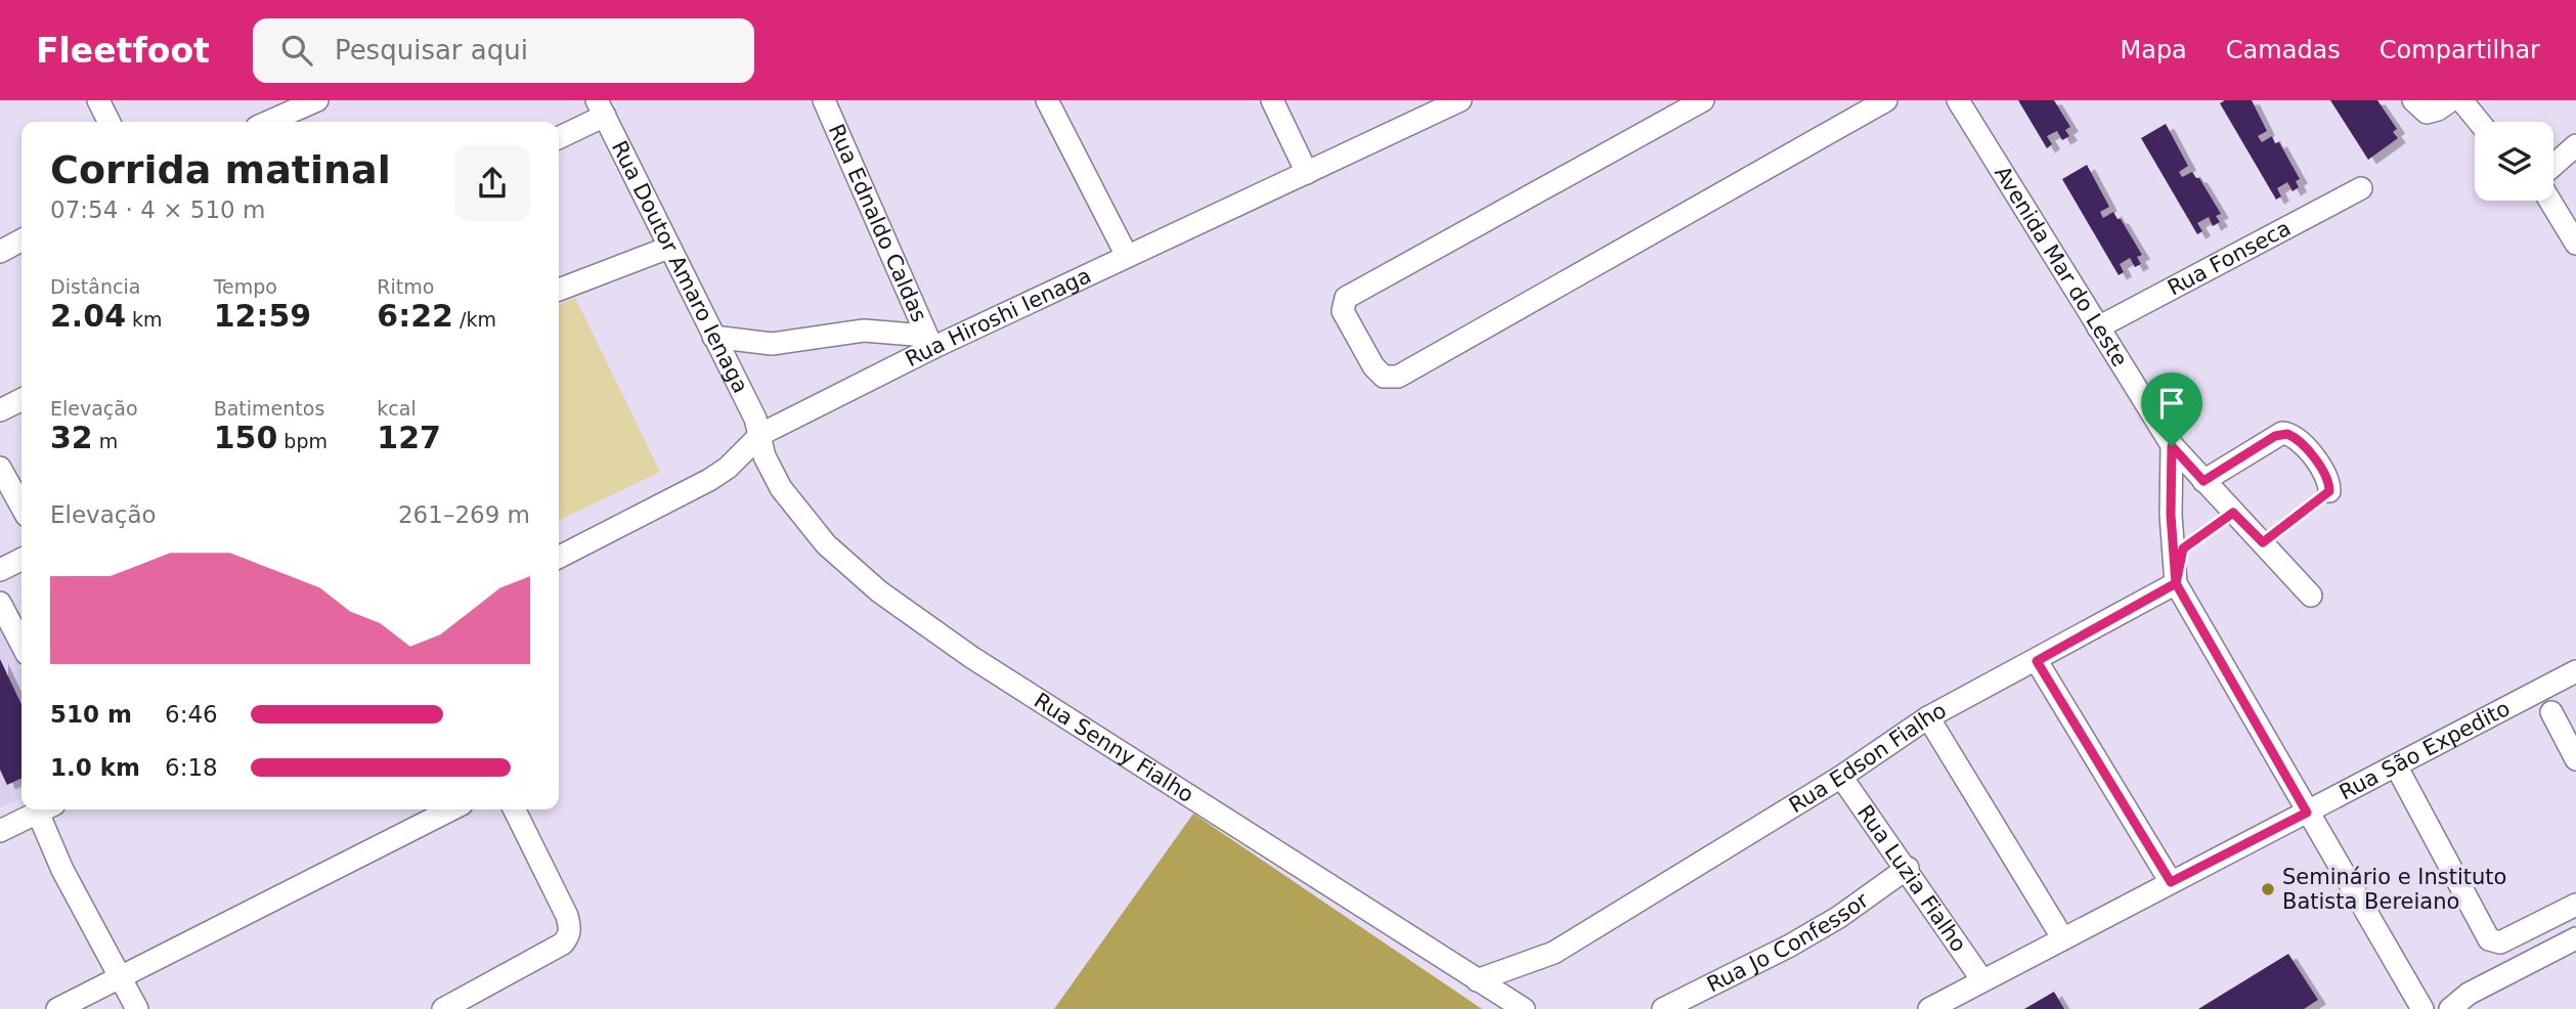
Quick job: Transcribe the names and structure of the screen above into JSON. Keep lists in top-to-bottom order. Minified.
{"streets":{"street":["Rua Ednaldo Caldas","Rua Fonseca","Rua Doutor Amaro Ienaga","Avenida Mar do Leste","Rua Hiroshi Ienaga","Rua Senny Fialho","Rua São Expedito","Rua Edson Fialho","Rua Luzia Fialho","Rua Jo Confessor"]},"crossings":[["Rua Ednaldo Caldas","Rua Hiroshi Ienaga"],["Rua Fonseca","Avenida Mar do Leste"],["Rua Doutor Amaro Ienaga","Rua Hiroshi Ienaga"],["Rua Doutor Amaro Ienaga","Rua Senny Fialho"],["Rua Hiroshi Ienaga","Rua Senny Fialho"],["Rua Senny Fialho","Rua Edson Fialho"],["Rua São Expedito","Rua Luzia Fialho"],["Rua Edson Fialho","Rua Luzia Fialho"],["Rua Luzia Fialho","Rua Jo Confessor"]],"places":["Seminário e Instituto Batista Bereiano"],"page":{"header":"Fleetfoot","search":"Pesquisar aqui","nav":["Mapa","Camadas","Compartilhar"],"heading":["Corrida matinal","07:54 · 4 × 510 m"],"stats":[["Distância","2.04 km"],["Tempo","12:59"],["Ritmo","6:22 /km"],["Elevação","32 m"],["Batimentos","150 bpm"],["kcal","127"]],"chart":["Elevação","261–269 m"],"list":[{"name":"510 m","note":"6:46"},{"name":"1.0 km","note":"6:18"}]}}
